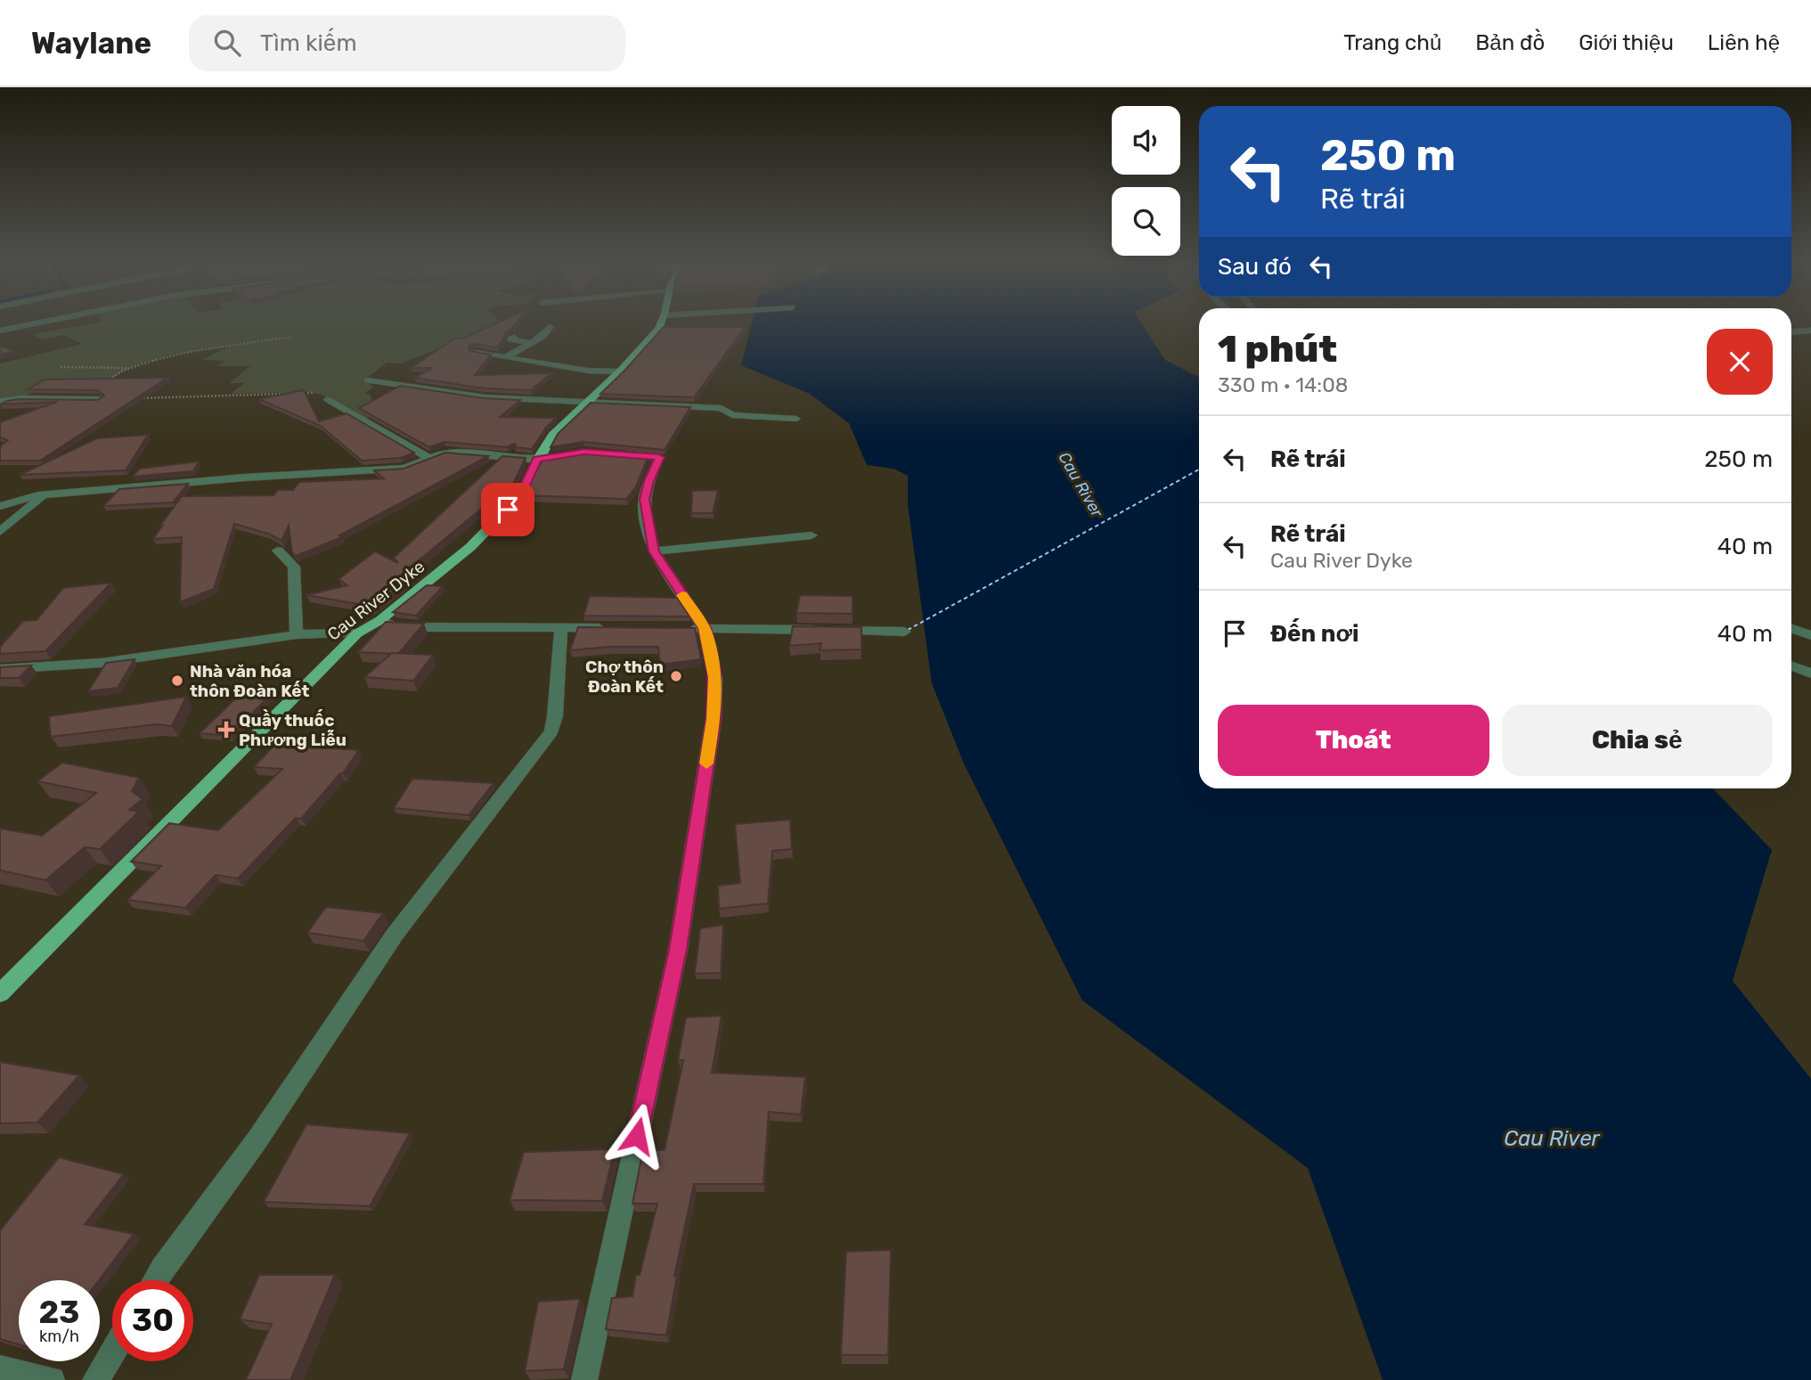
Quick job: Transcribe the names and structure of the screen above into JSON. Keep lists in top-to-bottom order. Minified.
{"streets":{"main road":["Cau River Dyke"]},"water":["Cau River"],"places":{"other":["Chợ thôn Đoàn Kết","Nhà văn hóa thôn Đoàn Kết"],"health":["Quầy thuốc Phương Liễu"]},"page":{"header":"Waylane","search":"Tìm kiếm","nav":["Trang chủ","Bản đồ","Giới thiệu","Liên hệ"],"turn":["250 m","Rẽ trái"],"then":"Sau đó","heading":["1 phút","330 m · 14:08"],"list":[{"name":"Rẽ trái","value":"250 m"},{"name":"Rẽ trái","note":"Cau River Dyke","value":"40 m"},{"name":"Đến nơi","value":"40 m"}],"buttons":["Thoát","Chia sẻ"],"speed":"23 km/h","limit":"30"}}
